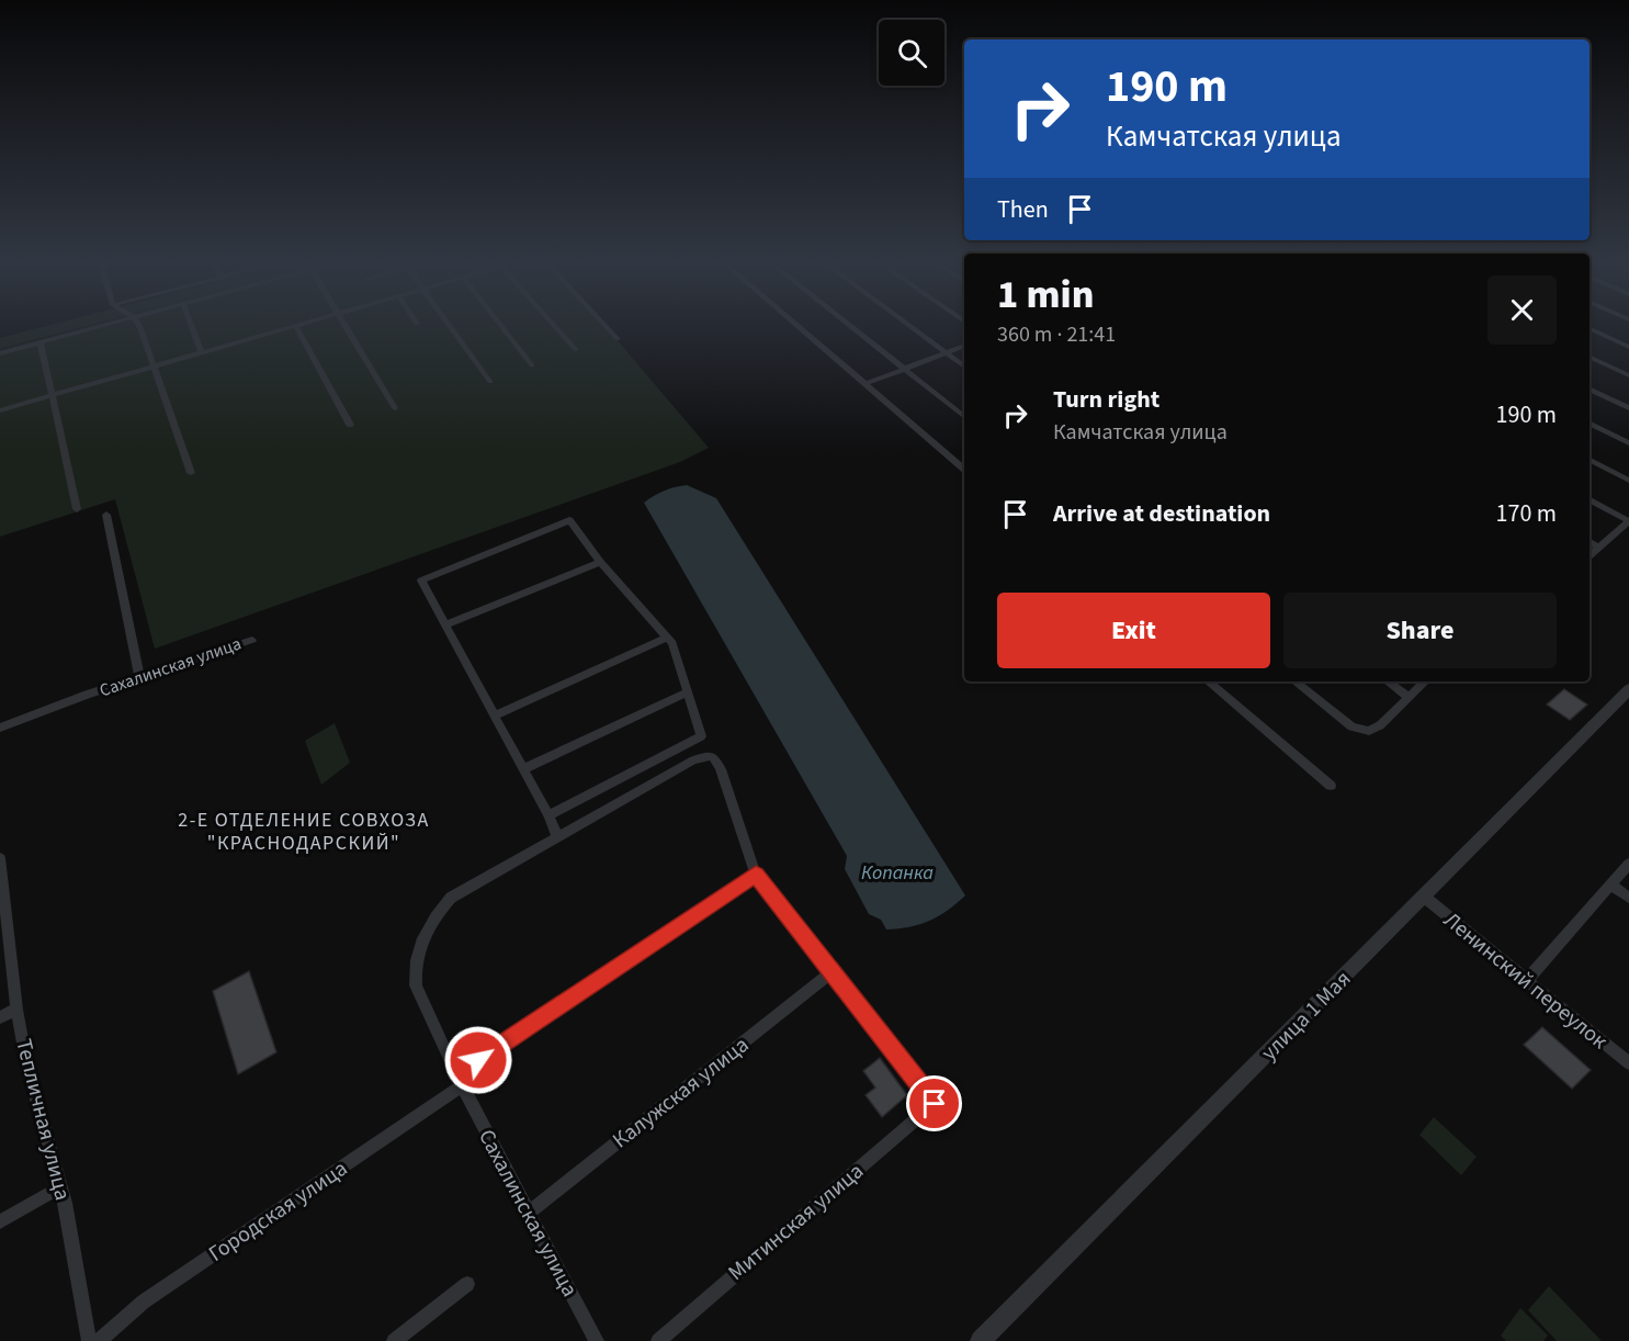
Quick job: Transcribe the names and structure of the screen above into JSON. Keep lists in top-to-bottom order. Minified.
{"streets":{"street":["Сахалинская улица","Ленинский переулок","улица 1 Мая","Калужская улица","Тепличная улица","Городская улица","Митинская улица"]},"crossings":[["Сахалинская улица","Калужская улица"],["Сахалинская улица","Городская улица"],["Ленинский переулок","улица 1 Мая"],["Калужская улица","Митинская улица"]],"districts":["2-Е ОТДЕЛЕНИЕ СОВХОЗА \"КРАСНОДАРСКИЙ\""],"water":["Копанка"],"page":{"turn":["190 m","Камчатская улица"],"then":"Then","heading":["1 min","360 m · 21:41"],"list":[{"name":"Turn right","note":"Камчатская улица","value":"190 m"},{"name":"Arrive at destination","value":"170 m"}],"buttons":["Exit","Share"]}}
